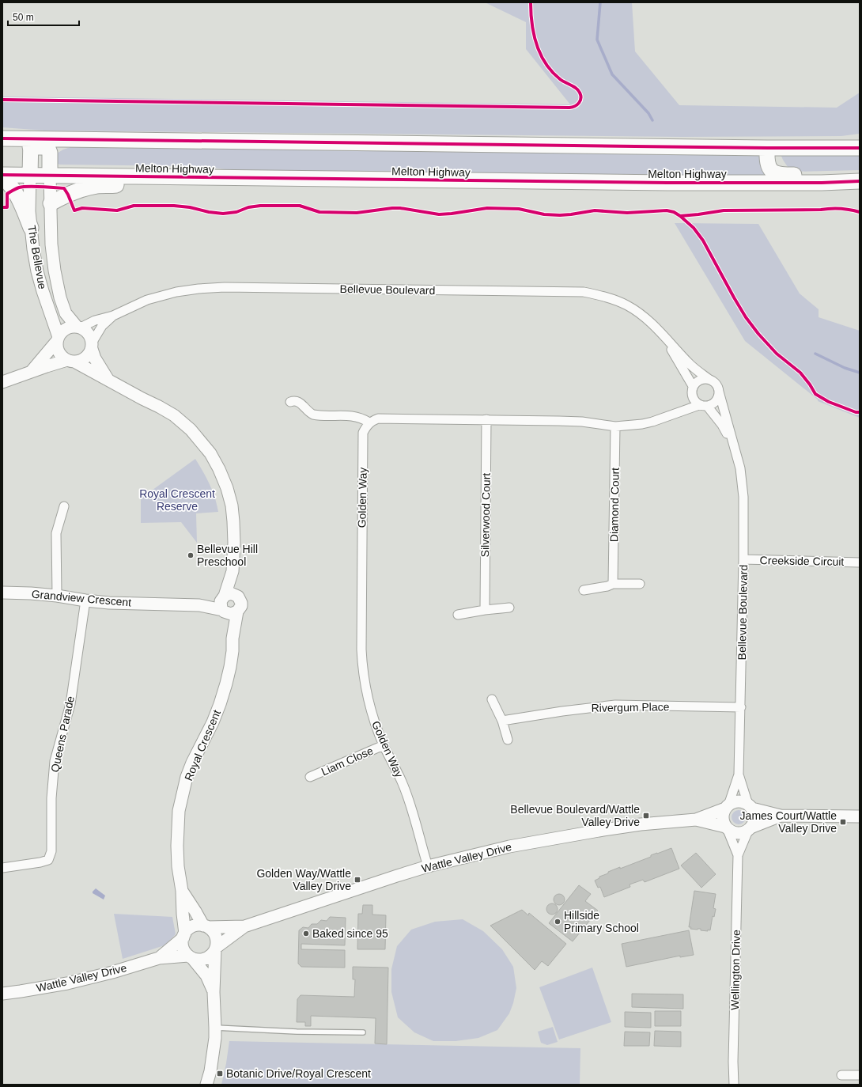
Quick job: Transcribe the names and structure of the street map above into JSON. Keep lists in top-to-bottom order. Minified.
{"streets":{"highway":["Melton Highway"],"street":["The Bellevue","Bellevue Boulevard","Golden Way","Diamond Court","Silverwood Court","Creekside Circuit","Grandview Crescent","Rivergum Place","Queens Parade","Royal Crescent","Liam Close","Wattle Valley Drive","Wellington Drive"]},"crossings":[["Melton Highway","The Bellevue"],["The Bellevue","Bellevue Boulevard"],["Bellevue Boulevard","Creekside Circuit"],["Bellevue Boulevard","Rivergum Place"],["Bellevue Boulevard","Wattle Valley Drive"],["Bellevue Boulevard","Wellington Drive"],["Golden Way","Liam Close"],["Golden Way","Wattle Valley Drive"],["Grandview Crescent","Queens Parade"],["Grandview Crescent","Royal Crescent"],["Royal Crescent","Wattle Valley Drive"],["Wattle Valley Drive","Wellington Drive"]],"parks":["Royal Crescent Reserve"],"places":{"other":["Bellevue Hill Preschool","Hillside Primary School","Baked since 95"],"transit":["Bellevue Boulevard/Wattle Valley Drive","James Court/Wattle Valley Drive","Golden Way/Wattle Valley Drive","Botanic Drive/Royal Crescent"]},"scale_bar":"50 m"}
